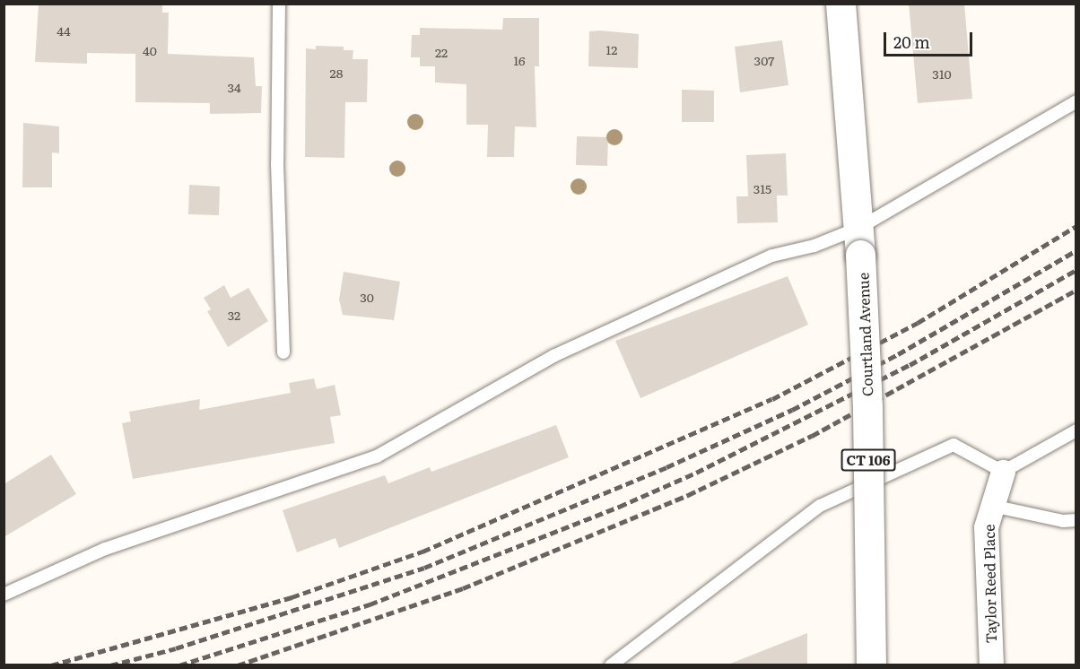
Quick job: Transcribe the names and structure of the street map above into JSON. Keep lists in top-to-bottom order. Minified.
{"streets":{"main road":["Courtland Avenue","CT 106"],"street":["Taylor Reed Place"]},"house_numbers":["44","12","40","22","16","307","28","310","34","315","30","32"],"scale_bar":"20 m"}
